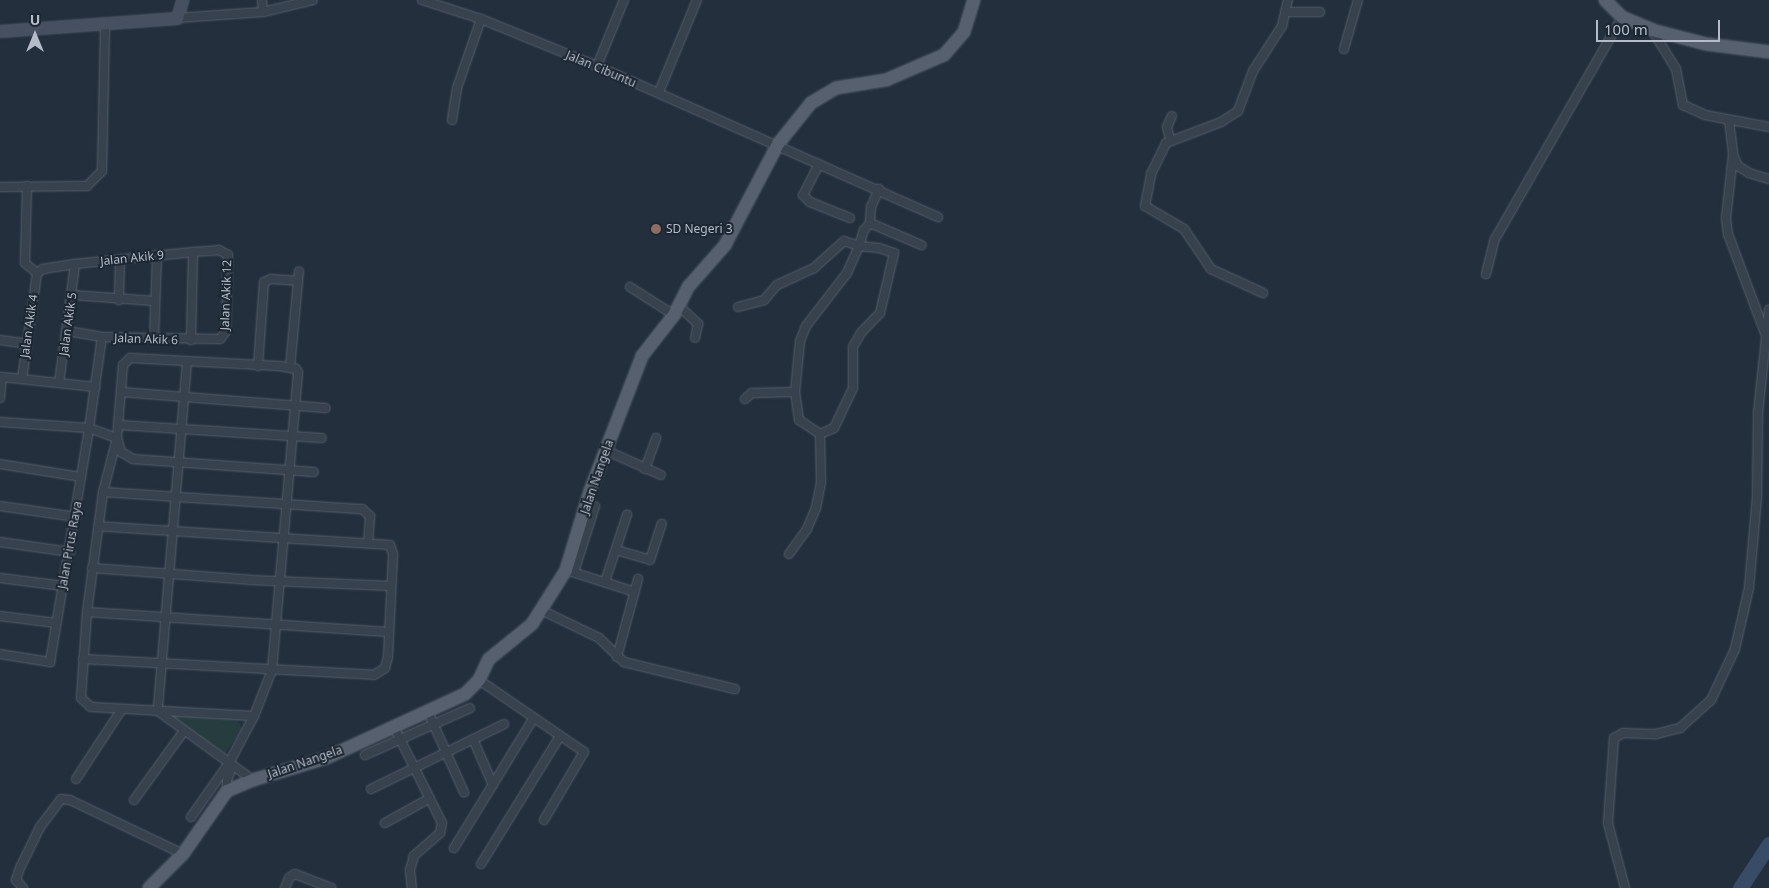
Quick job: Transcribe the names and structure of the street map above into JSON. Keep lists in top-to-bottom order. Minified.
{"streets":{"main road":["Jalan Nangela"],"street":["Jalan Cibuntu","Jalan Akik 9","Jalan Akik 12","Jalan Akik 5","Jalan Akik 4","Jalan Akik 6","Jalan Pirus Raya"]},"crossings":[["Jalan Cibuntu","Jalan Nangela"],["Jalan Akik 9","Jalan Akik 12"],["Jalan Akik 9","Jalan Akik 5"],["Jalan Akik 9","Jalan Akik 4"],["Jalan Akik 12","Jalan Akik 6"],["Jalan Akik 5","Jalan Akik 6"],["Jalan Akik 6","Jalan Pirus Raya"]],"places":["SD Negeri 3"],"scale_bar":"100 m","north":"top"}
